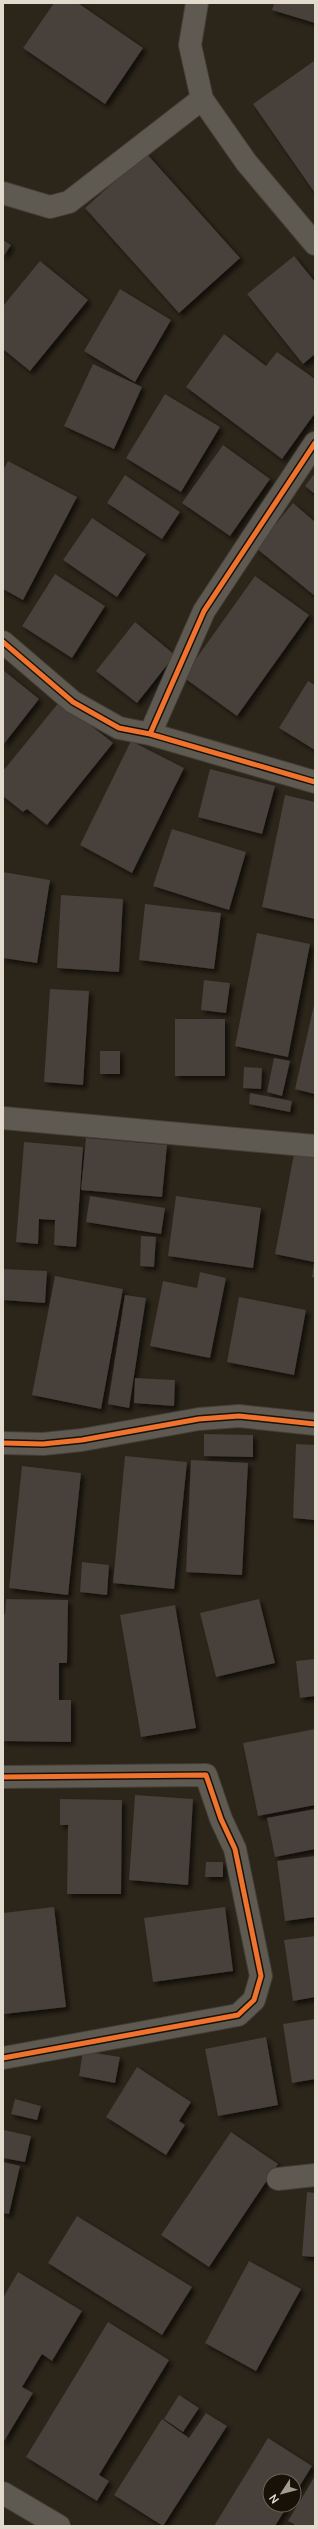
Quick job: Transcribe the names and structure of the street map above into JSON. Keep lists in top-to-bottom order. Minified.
{"north":"bottom left"}
